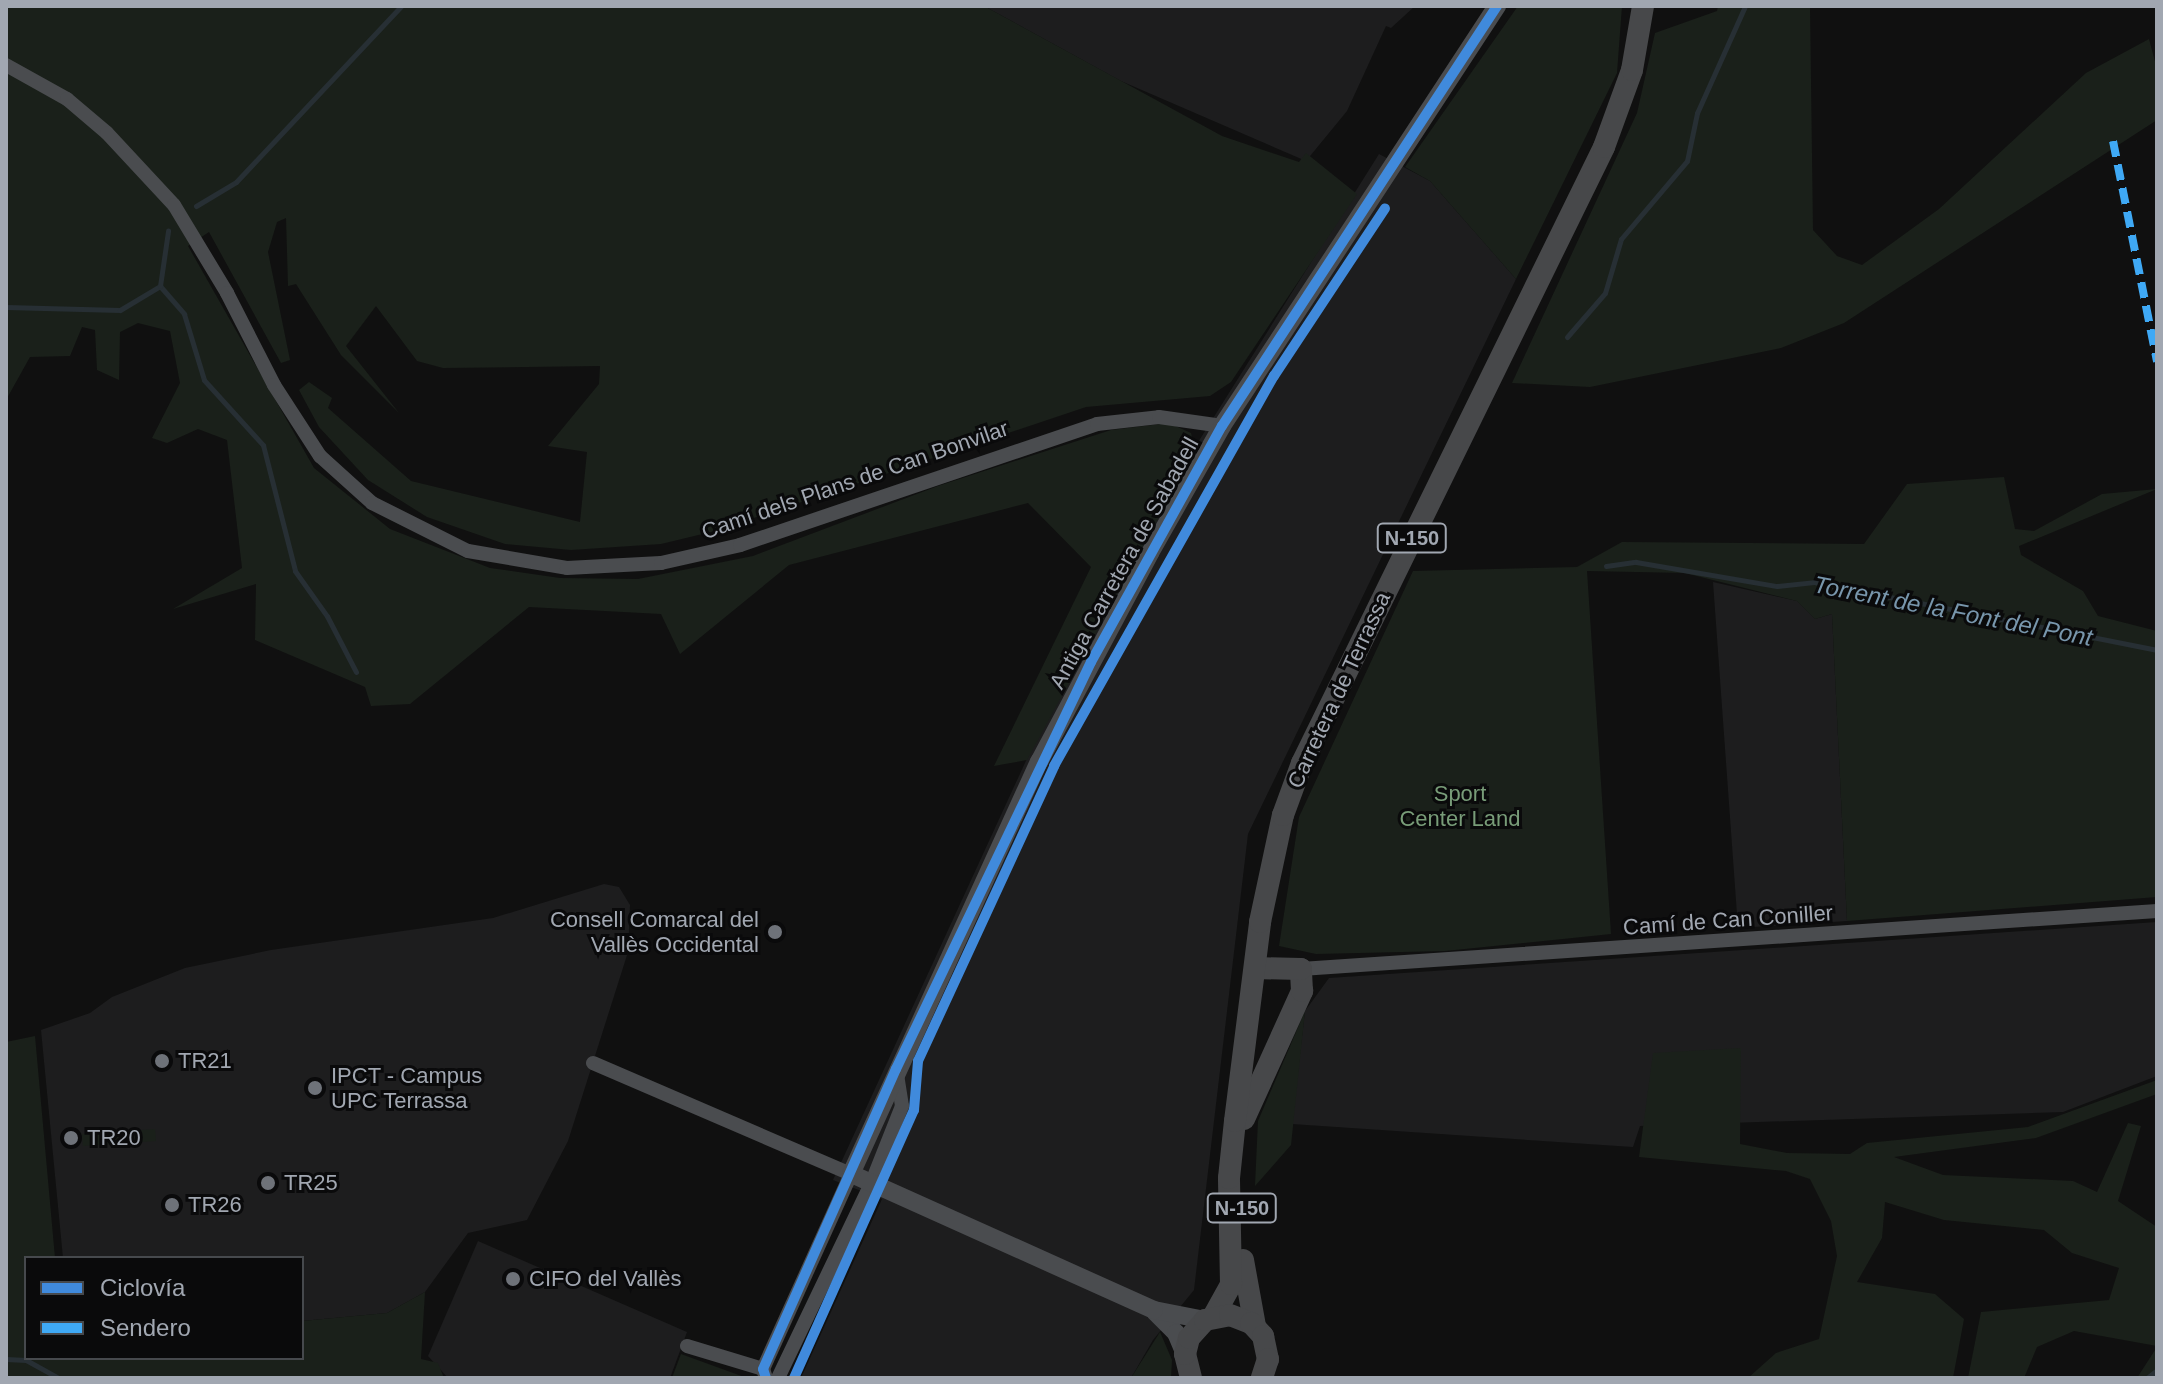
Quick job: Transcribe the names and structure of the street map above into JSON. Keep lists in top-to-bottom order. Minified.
{"streets":{"main road":["N-150","Carretera de Terrassa"],"street":["Camí dels Plans de Can Bonvilar","Antiga Carretera de Sabadell","Camí de Can Coniller"]},"crossings":[["Camí dels Plans de Can Bonvilar","Antiga Carretera de Sabadell"],["N-150","Carretera de Terrassa"]],"water":["Torrent de la Font del Pont"],"parks":["Sport Center Land"],"places":["Consell Comarcal del Vallès Occidental","TR21","IPCT - Campus UPC Terrassa","TR20","TR25","TR26","CIFO del Vallès"],"legend":["Ciclovía","Sendero"]}
